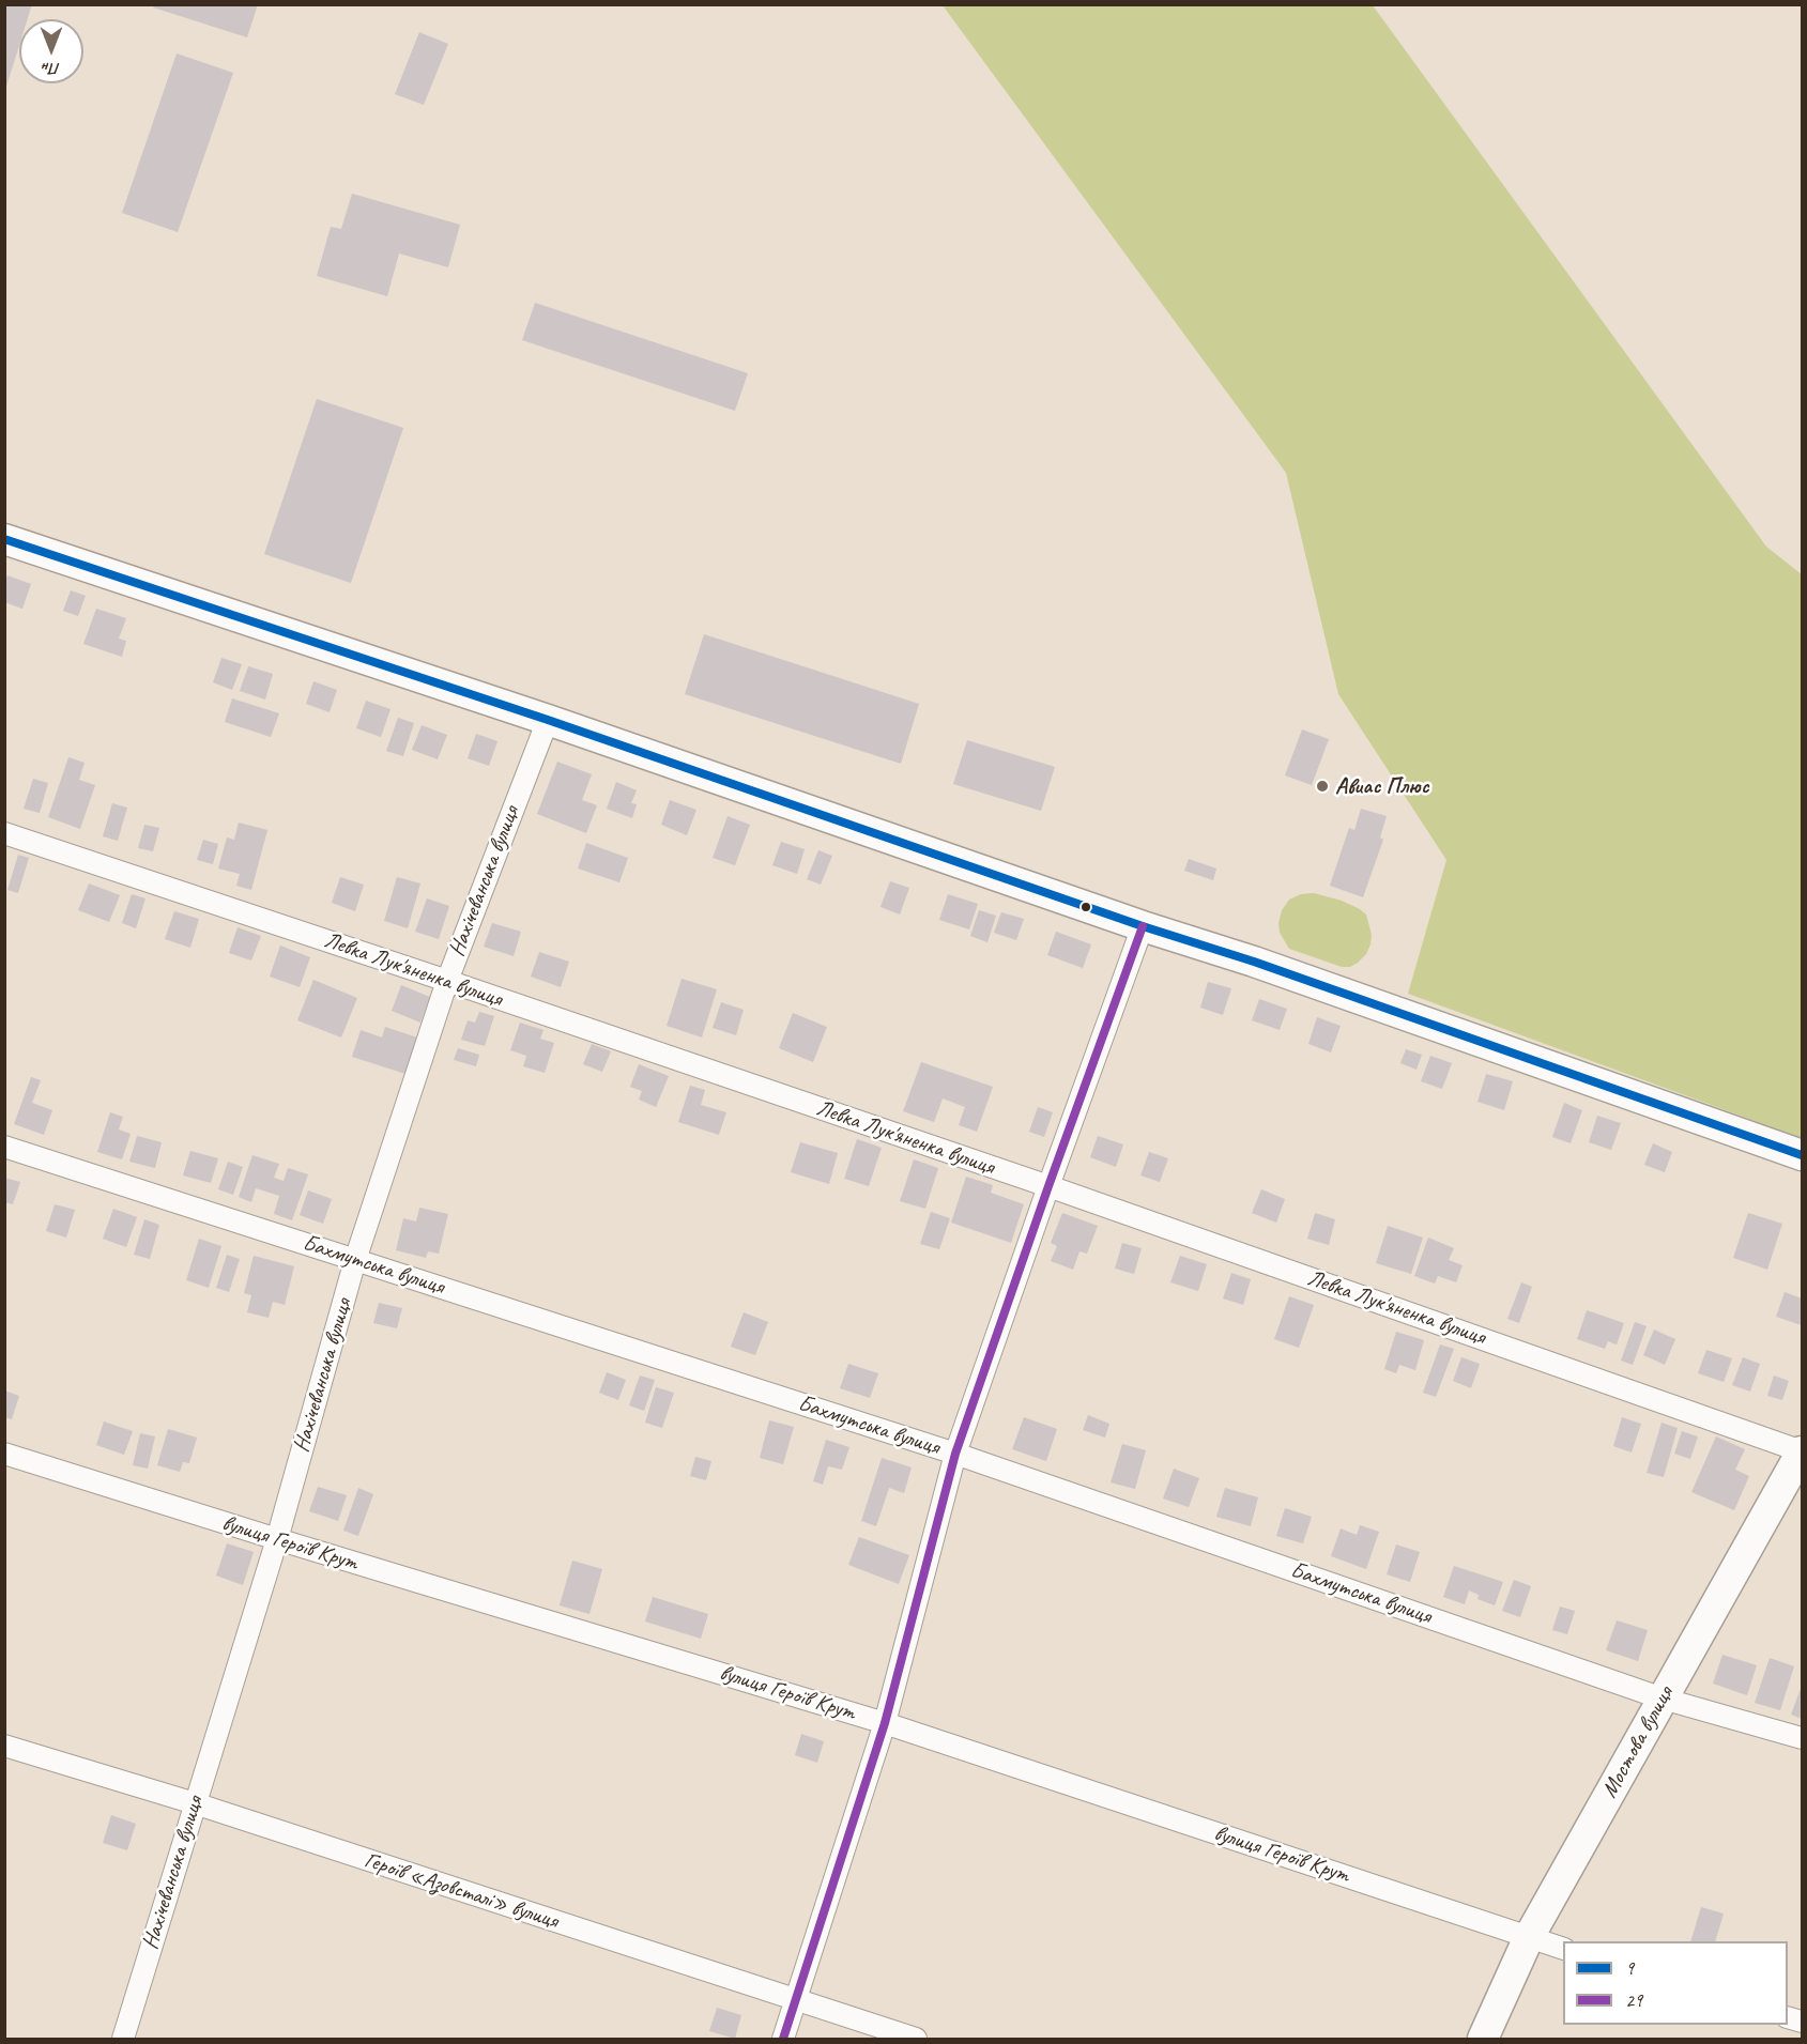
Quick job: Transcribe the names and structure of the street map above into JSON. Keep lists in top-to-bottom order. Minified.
{"streets":{"street":["Нахічеванська вулиця","Левка Лук'яненка вулиця","Бахмутська вулиця","вулиця Героїв Крут","Мостова вулиця","Героїв «Азовсталі» вулиця"]},"crossings":[["Нахічеванська вулиця","Левка Лук'яненка вулиця"],["Нахічеванська вулиця","Бахмутська вулиця"],["Нахічеванська вулиця","вулиця Героїв Крут"],["Нахічеванська вулиця","Героїв «Азовсталі» вулиця"],["Левка Лук'яненка вулиця","Мостова вулиця"],["Бахмутська вулиця","Мостова вулиця"],["вулиця Героїв Крут","Мостова вулиця"]],"places":["Авиас Плюс"],"lines":["transit line 9","transit line 29"],"legend":["9","29"],"north":"bottom"}
